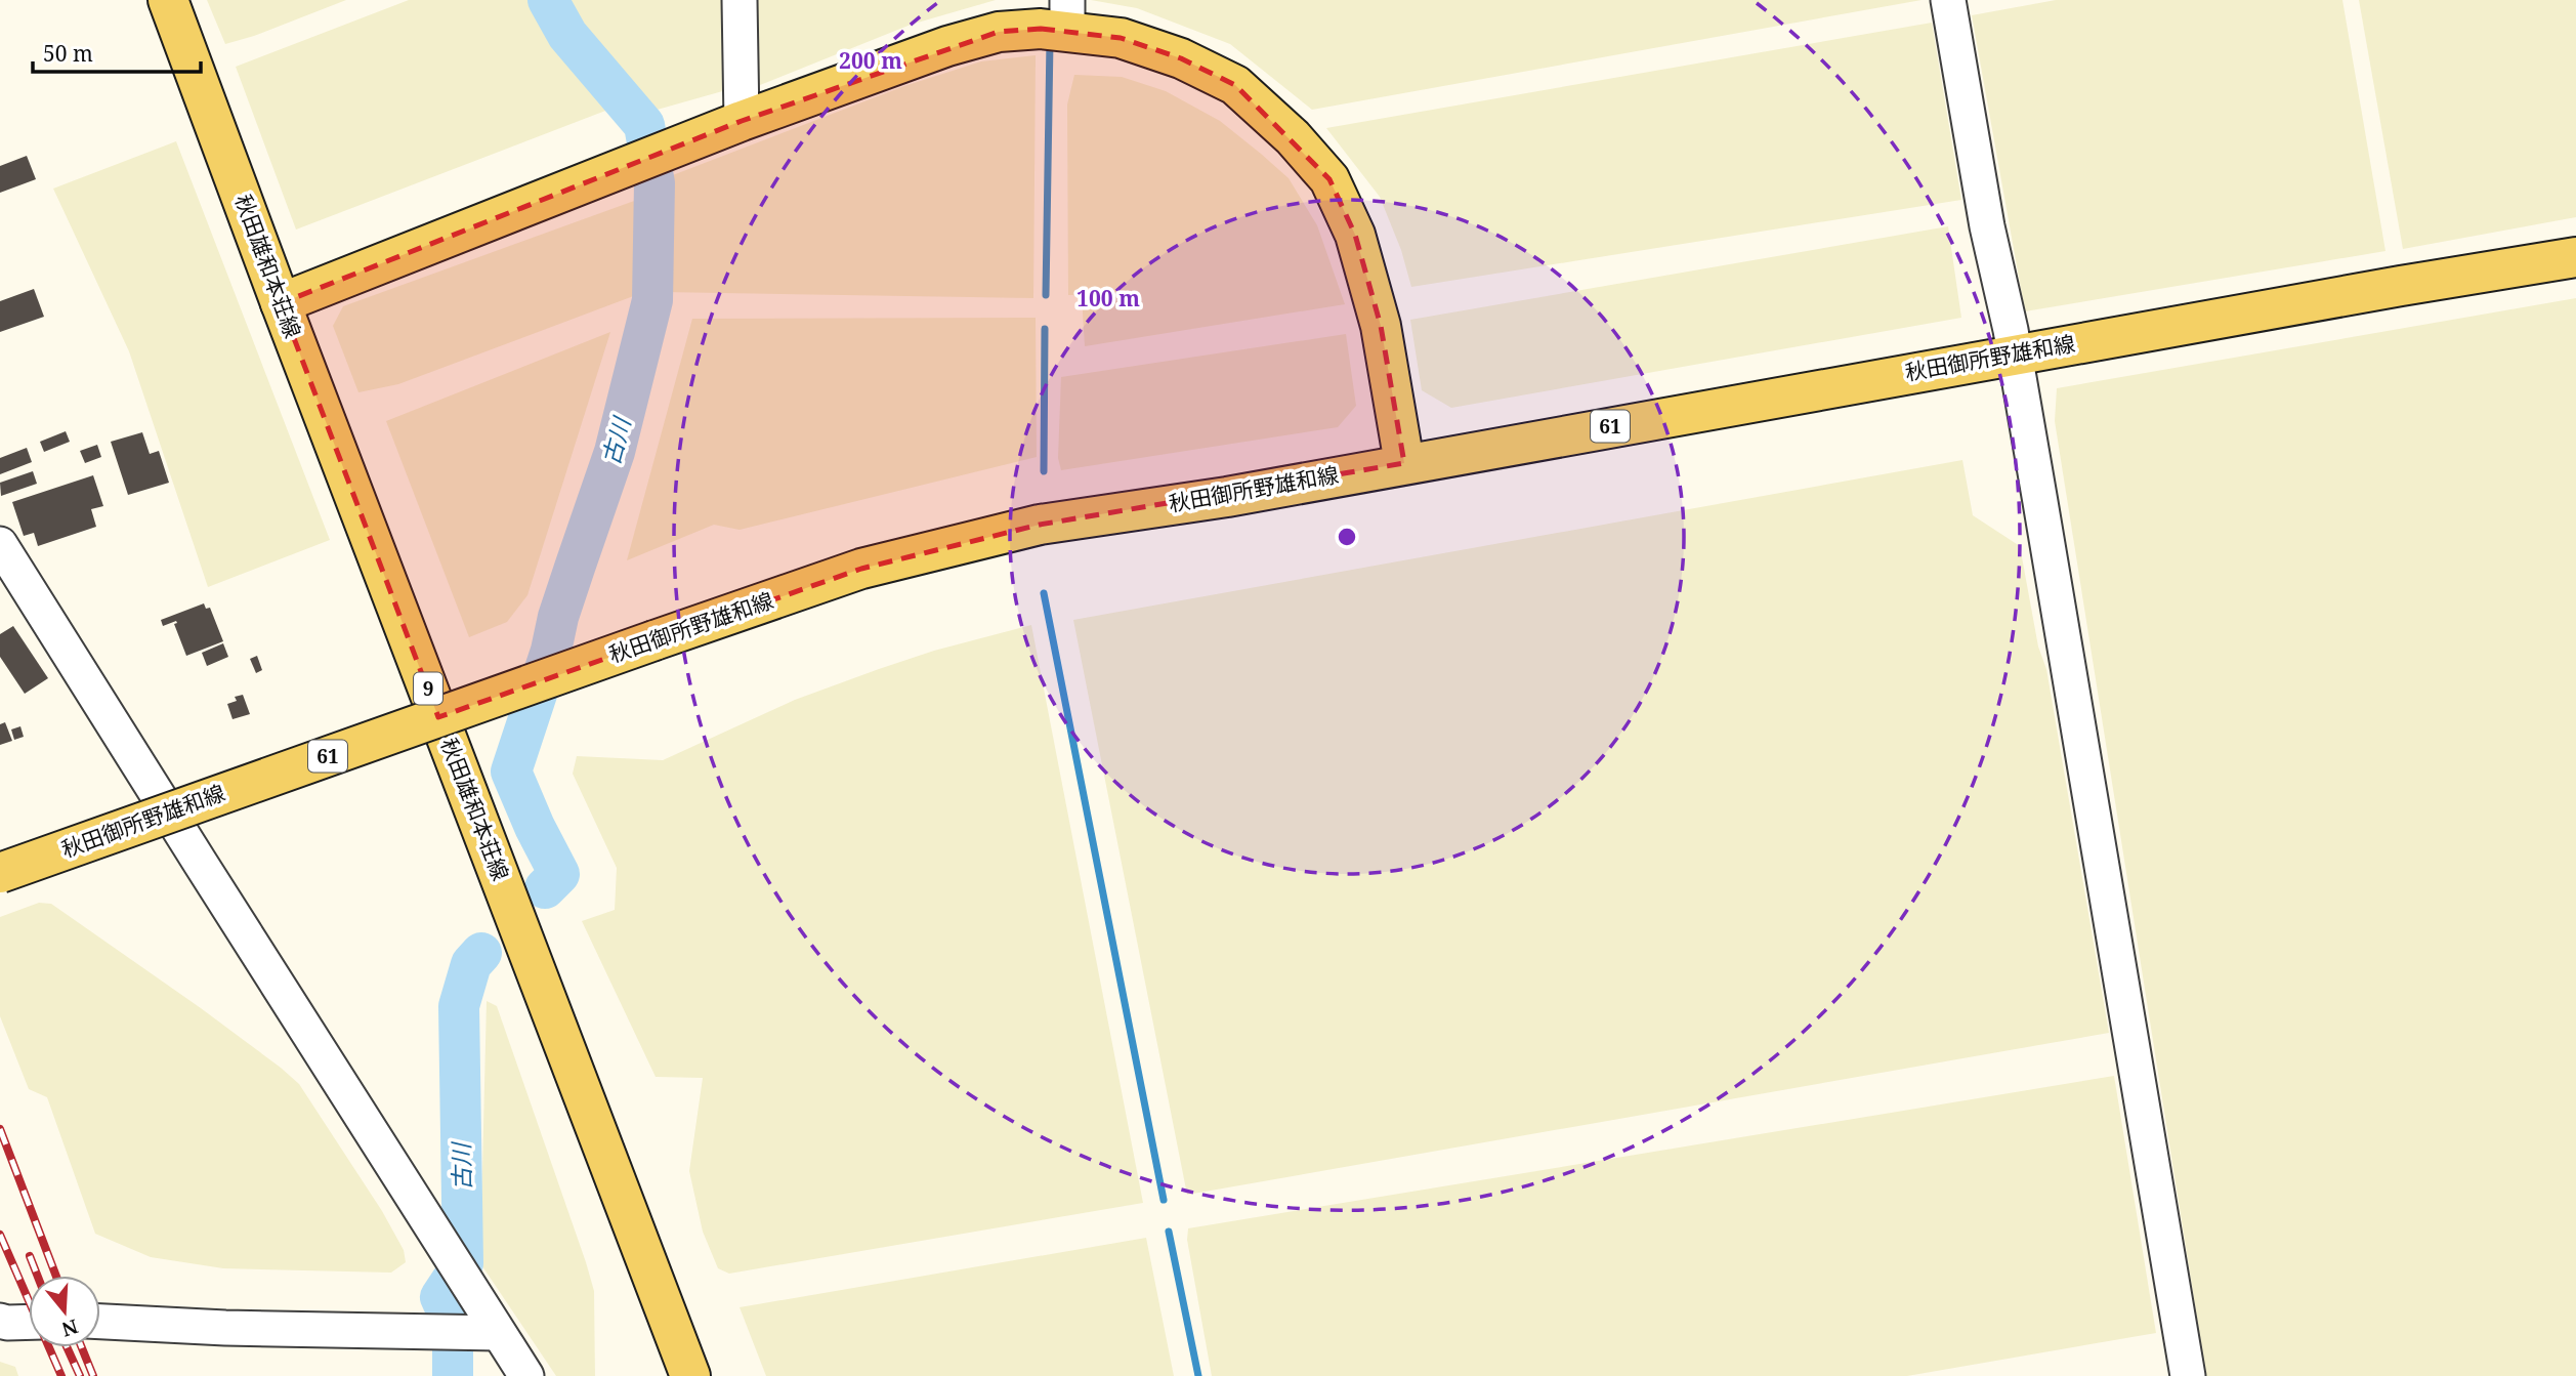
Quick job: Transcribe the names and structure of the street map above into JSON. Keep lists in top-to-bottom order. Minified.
{"streets":{"main road":["秋田雄和本荘線","秋田御所野雄和線","61","9"]},"water":["古川"],"scale_bar":"50 m","north":"bottom","rings":["200 m","100 m"]}
